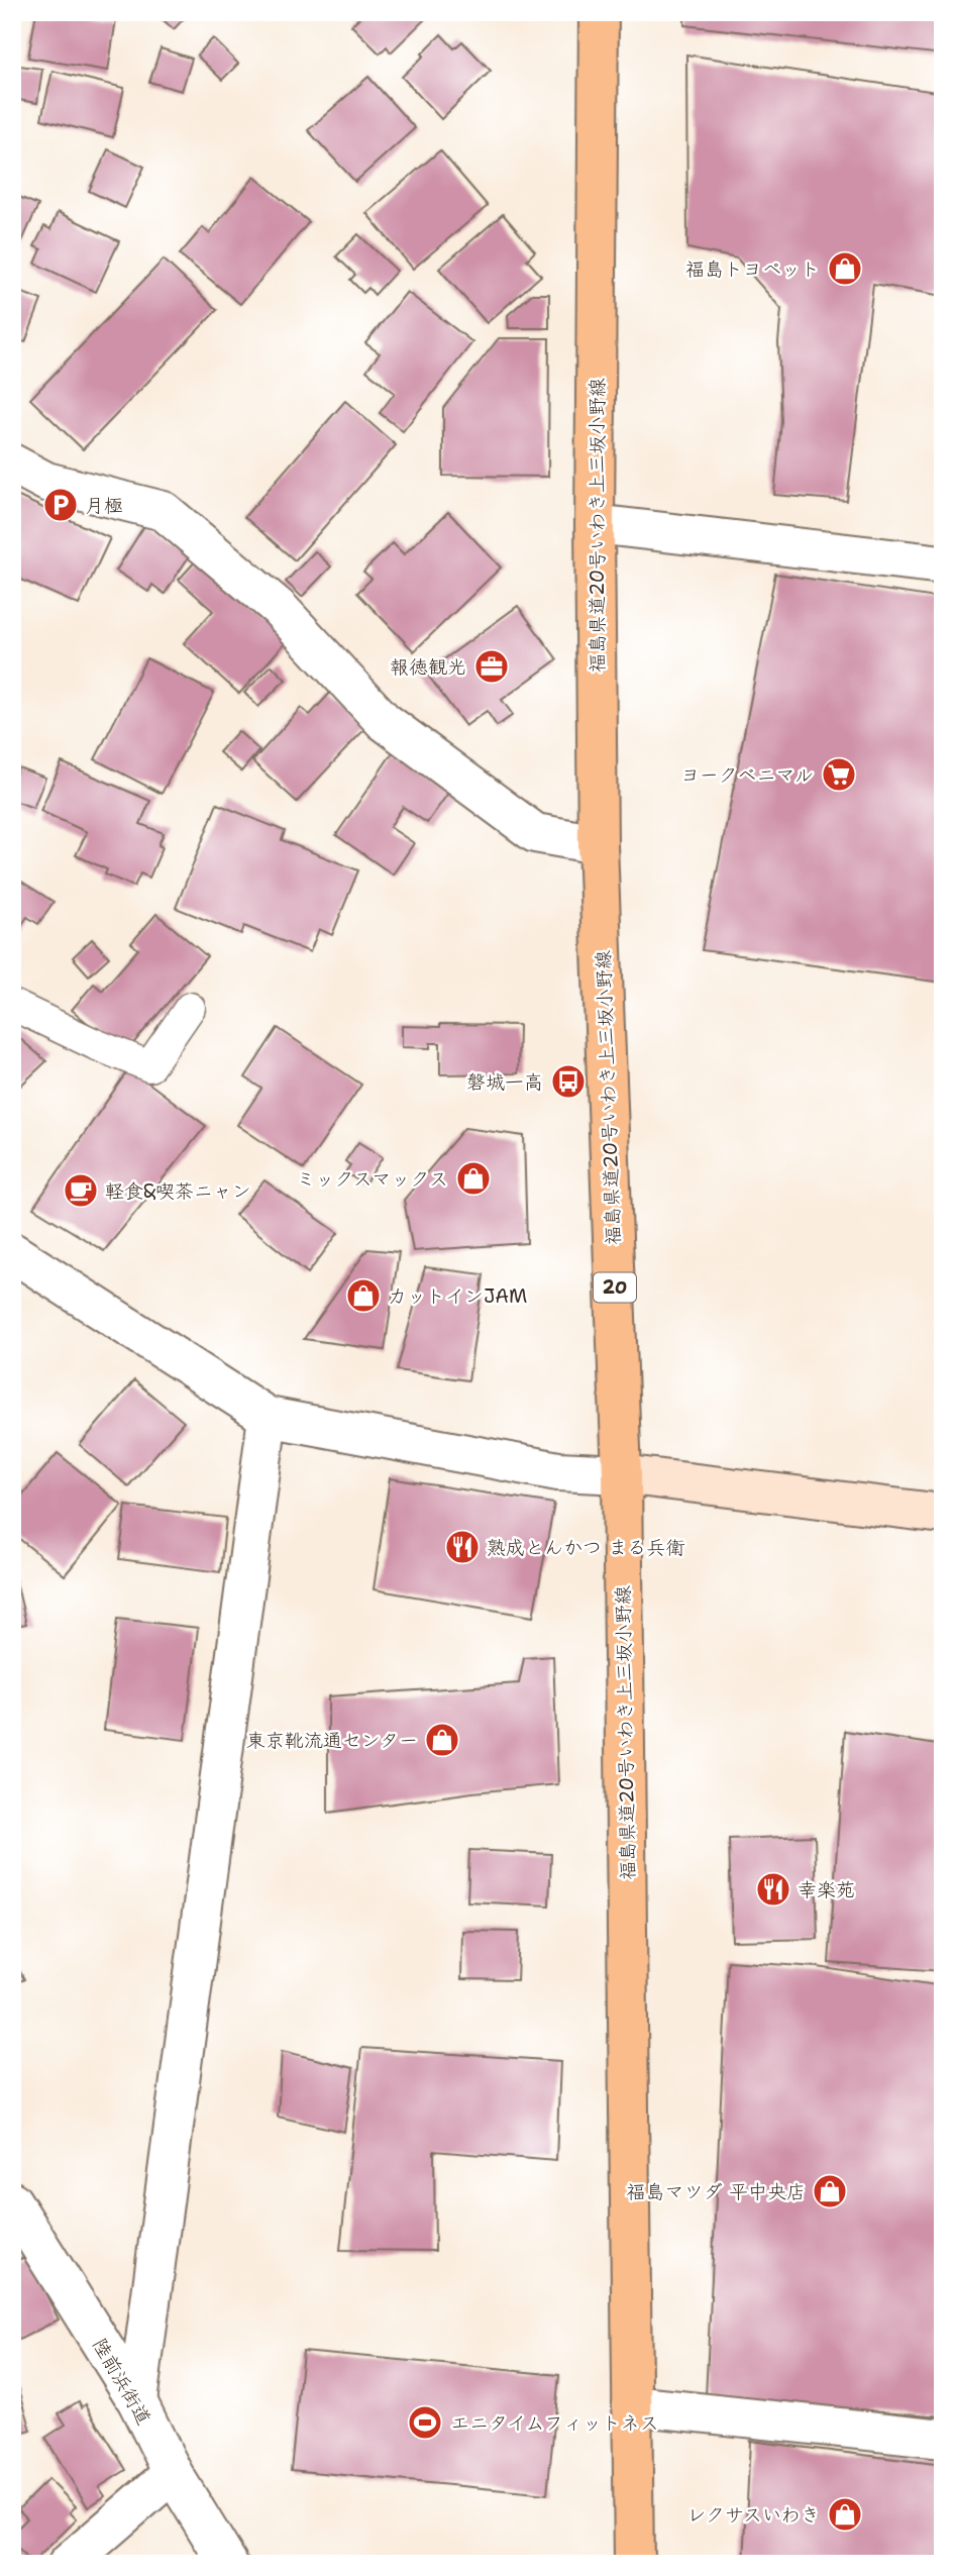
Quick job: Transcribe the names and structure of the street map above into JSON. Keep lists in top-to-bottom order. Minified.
{"streets":{"main road":["福島県道20号いわき上三坂小野線","20"],"street":["陸前浜街道"]},"places":{"shop":["福島トヨペット","ミックスマックス","カットインJAM","東京靴流通センター","福島マツダ 平中央店","レクサスいわき"],"parking":["月極"],"office":["報徳観光"],"supermarket":["ヨークベニマル"],"bus stop":["磐城一高"],"cafe":["軽食&喫茶ニャン"],"restaurant":["熟成とんかつ まる兵衛","幸楽苑"],"sports":["エニタイムフィットネス"]}}
